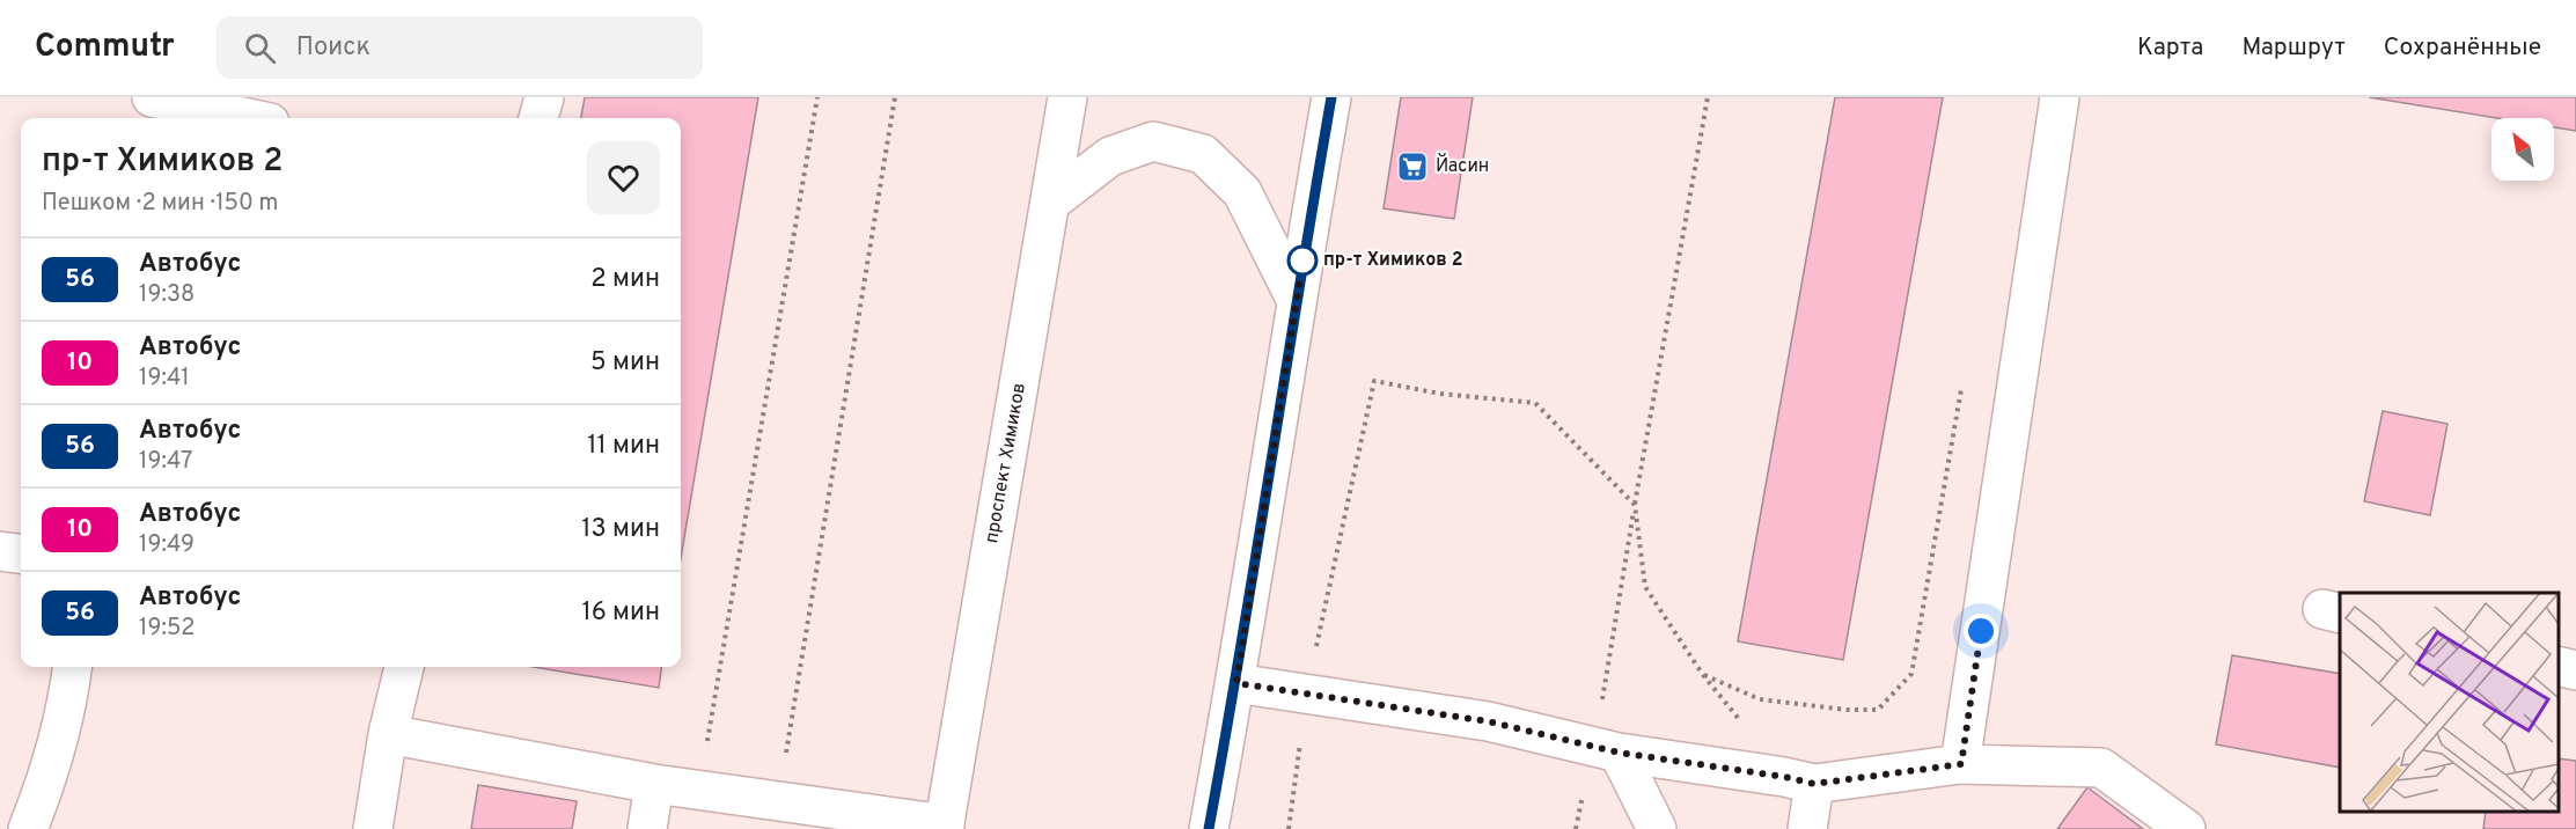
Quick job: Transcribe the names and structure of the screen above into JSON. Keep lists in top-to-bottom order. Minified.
{"streets":{"main road":["проспект Химиков"]},"places":{"supermarket":["Йасин"],"other":["пр-т Химиков 2"]},"lines":["bus line 56"],"north":"top left","page":{"header":"Commutr","search":"Поиск","nav":["Карта","Маршрут","Сохранённые"],"heading":["пр-т Химиков 2","Пешком · 2 мин · 150 m"],"list":[{"mark":"56","name":"Автобус","note":"19:38","value":"2 мин"},{"mark":"10","name":"Автобус","note":"19:41","value":"5 мин"},{"mark":"56","name":"Автобус","note":"19:47","value":"11 мин"},{"mark":"10","name":"Автобус","note":"19:49","value":"13 мин"},{"mark":"56","name":"Автобус","note":"19:52","value":"16 мин"}]}}
